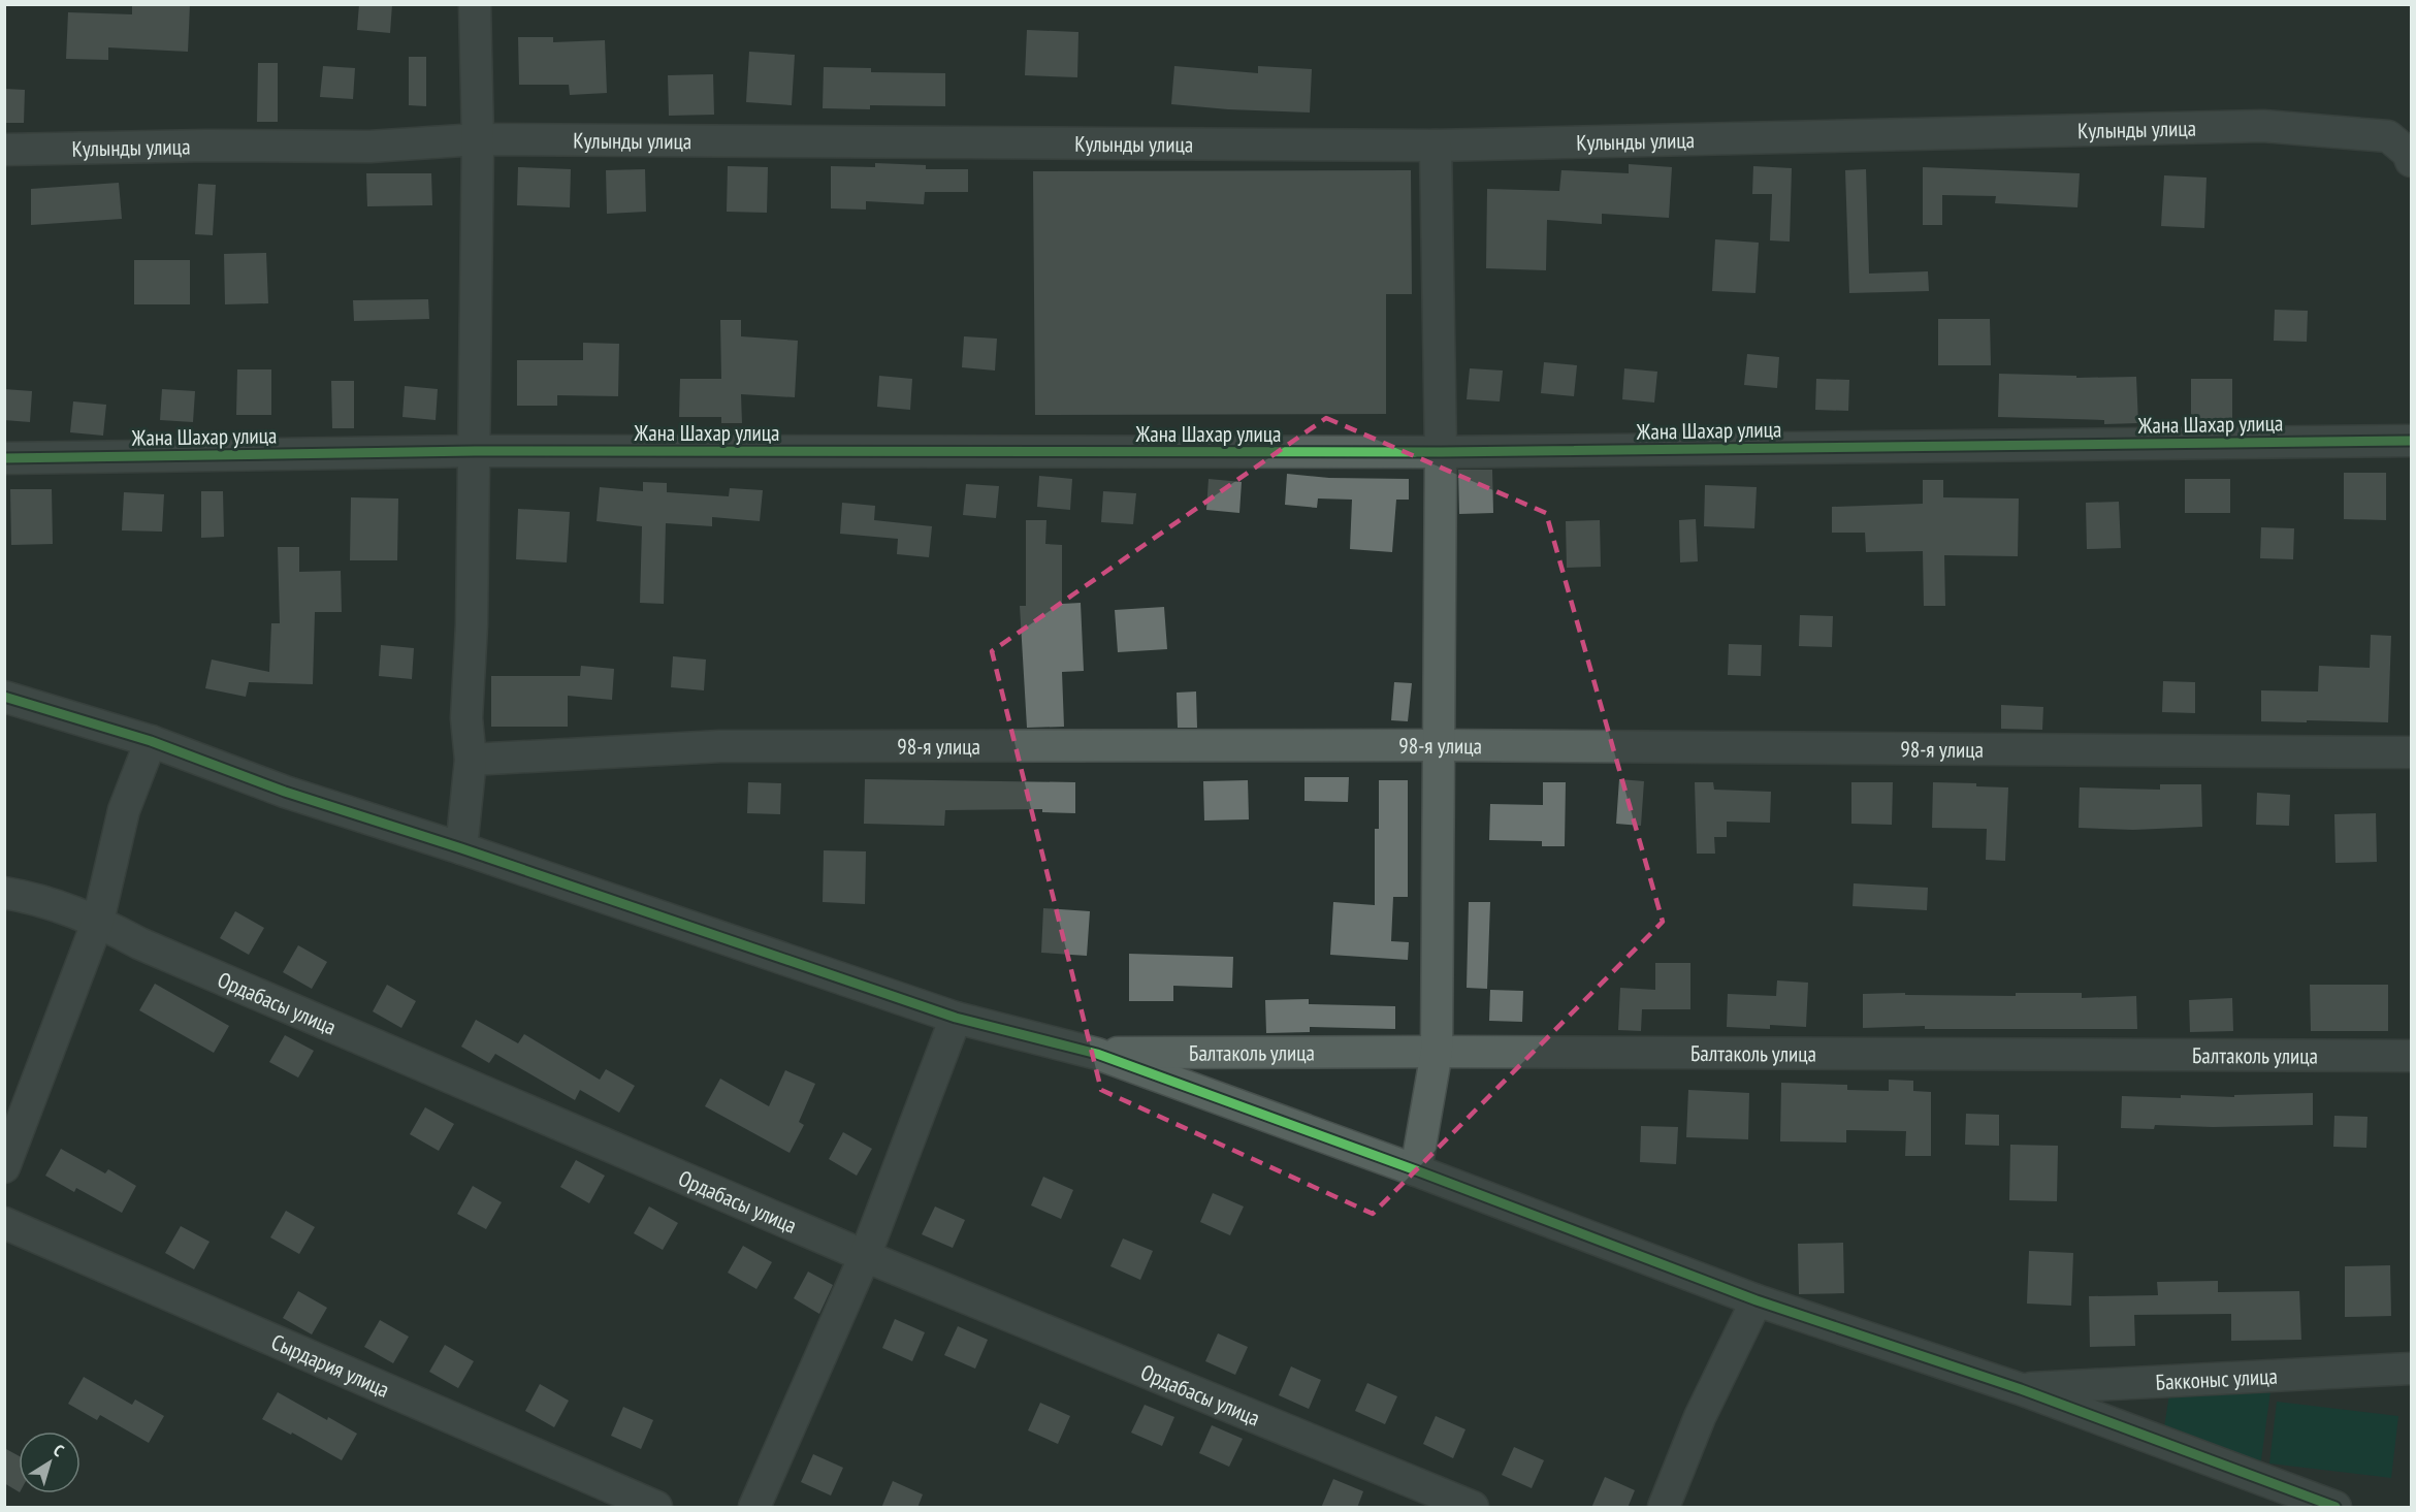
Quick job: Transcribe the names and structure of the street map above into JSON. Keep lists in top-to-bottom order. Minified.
{"streets":{"street":["Кулынды улица","Жана Шахар улица","98-я улица","Ордабасы улица","Балтаколь улица","Сырдария улица","Бакконыс улица"]},"north":"top right"}
